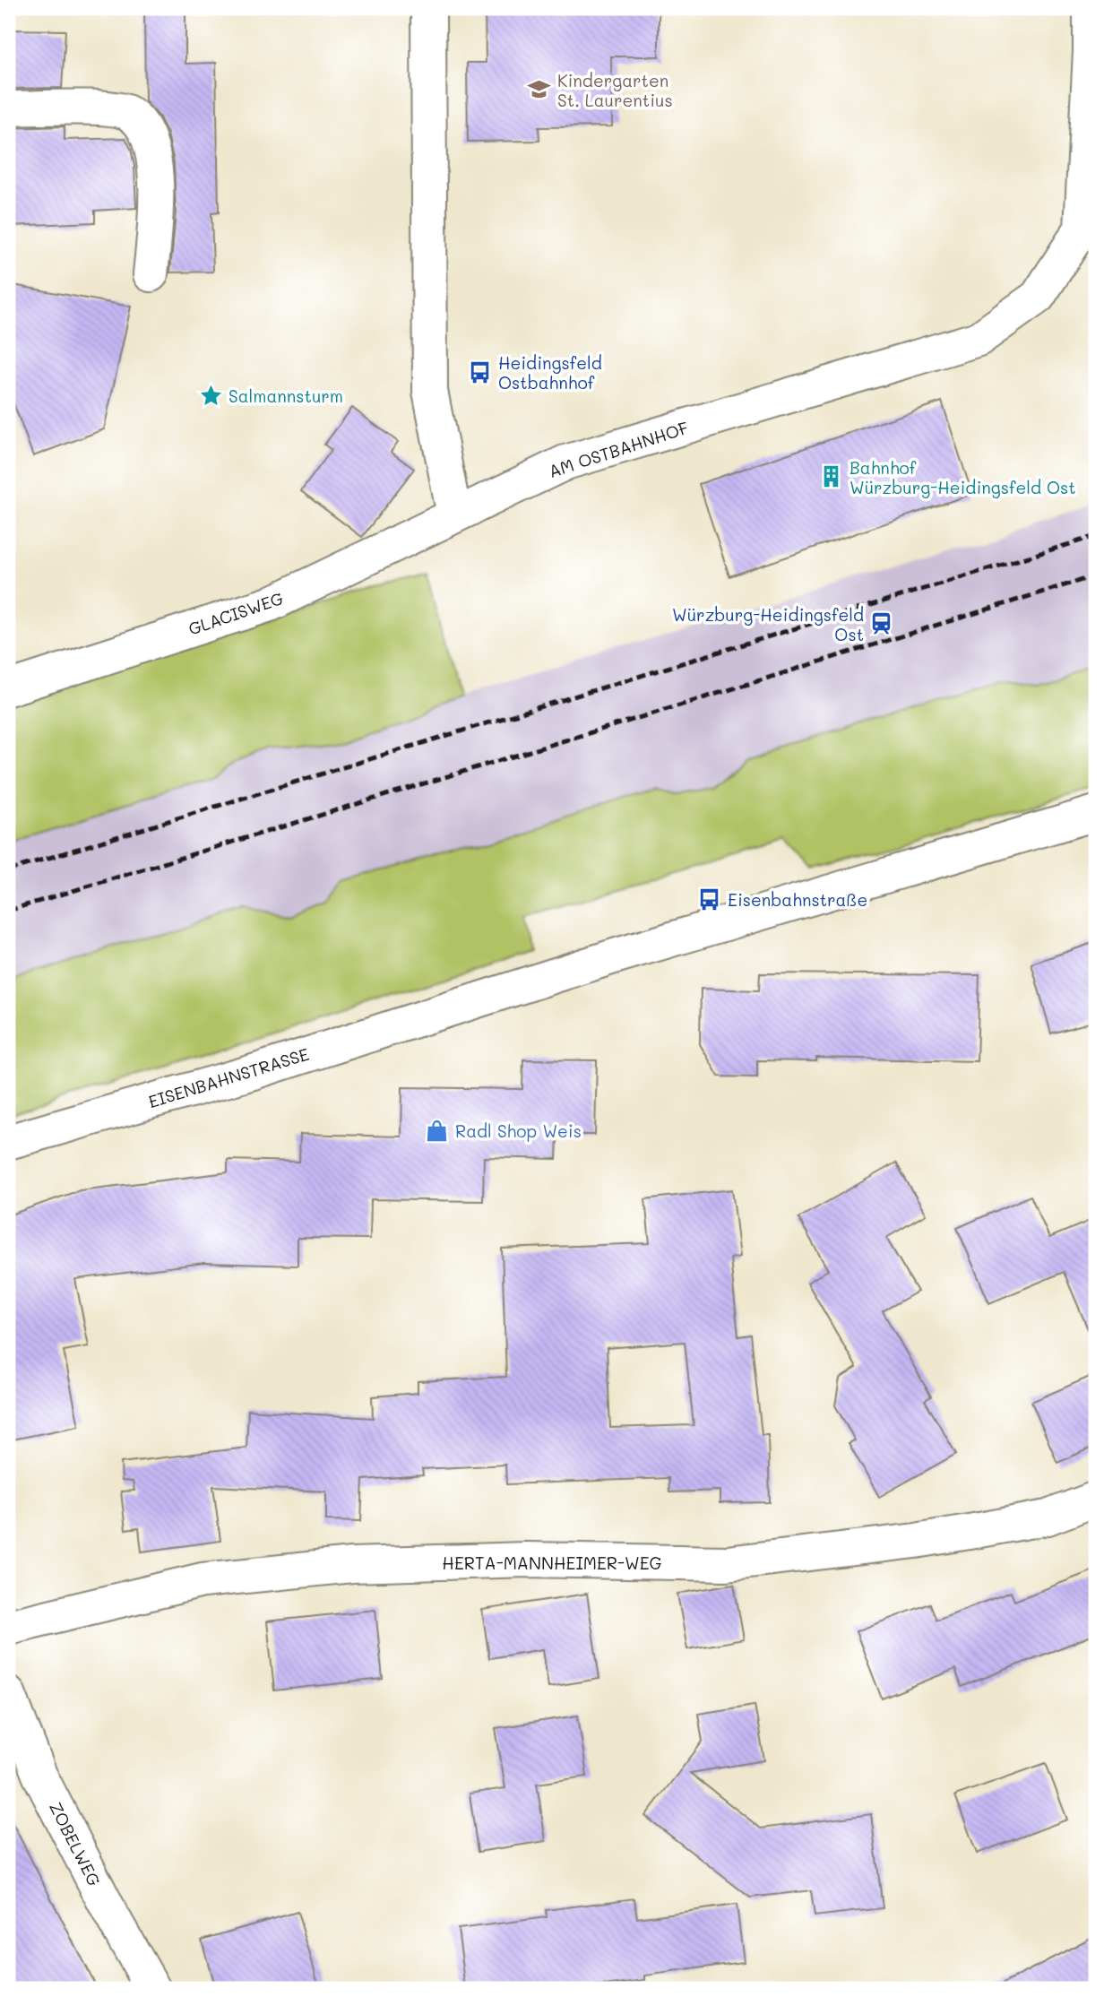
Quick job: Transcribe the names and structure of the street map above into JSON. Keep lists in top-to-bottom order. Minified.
{"streets":{"street":["AM OSTBAHNHOF","GLACISWEG","EISENBAHNSTRASSE","HERTA-MANNHEIMER-WEG","ZOBELWEG"]},"crossings":[["AM OSTBAHNHOF","GLACISWEG"]],"places":{"school or university":["Kindergarten St. Laurentius"],"bus stop":["Heidingsfeld Ostbahnhof","Eisenbahnstraße"],"place":["Salmannsturm"],"building":["Bahnhof Würzburg-Heidingsfeld Ost"],"station":["Würzburg-Heidingsfeld Ost"],"shop":["Radl Shop Weis"]}}
